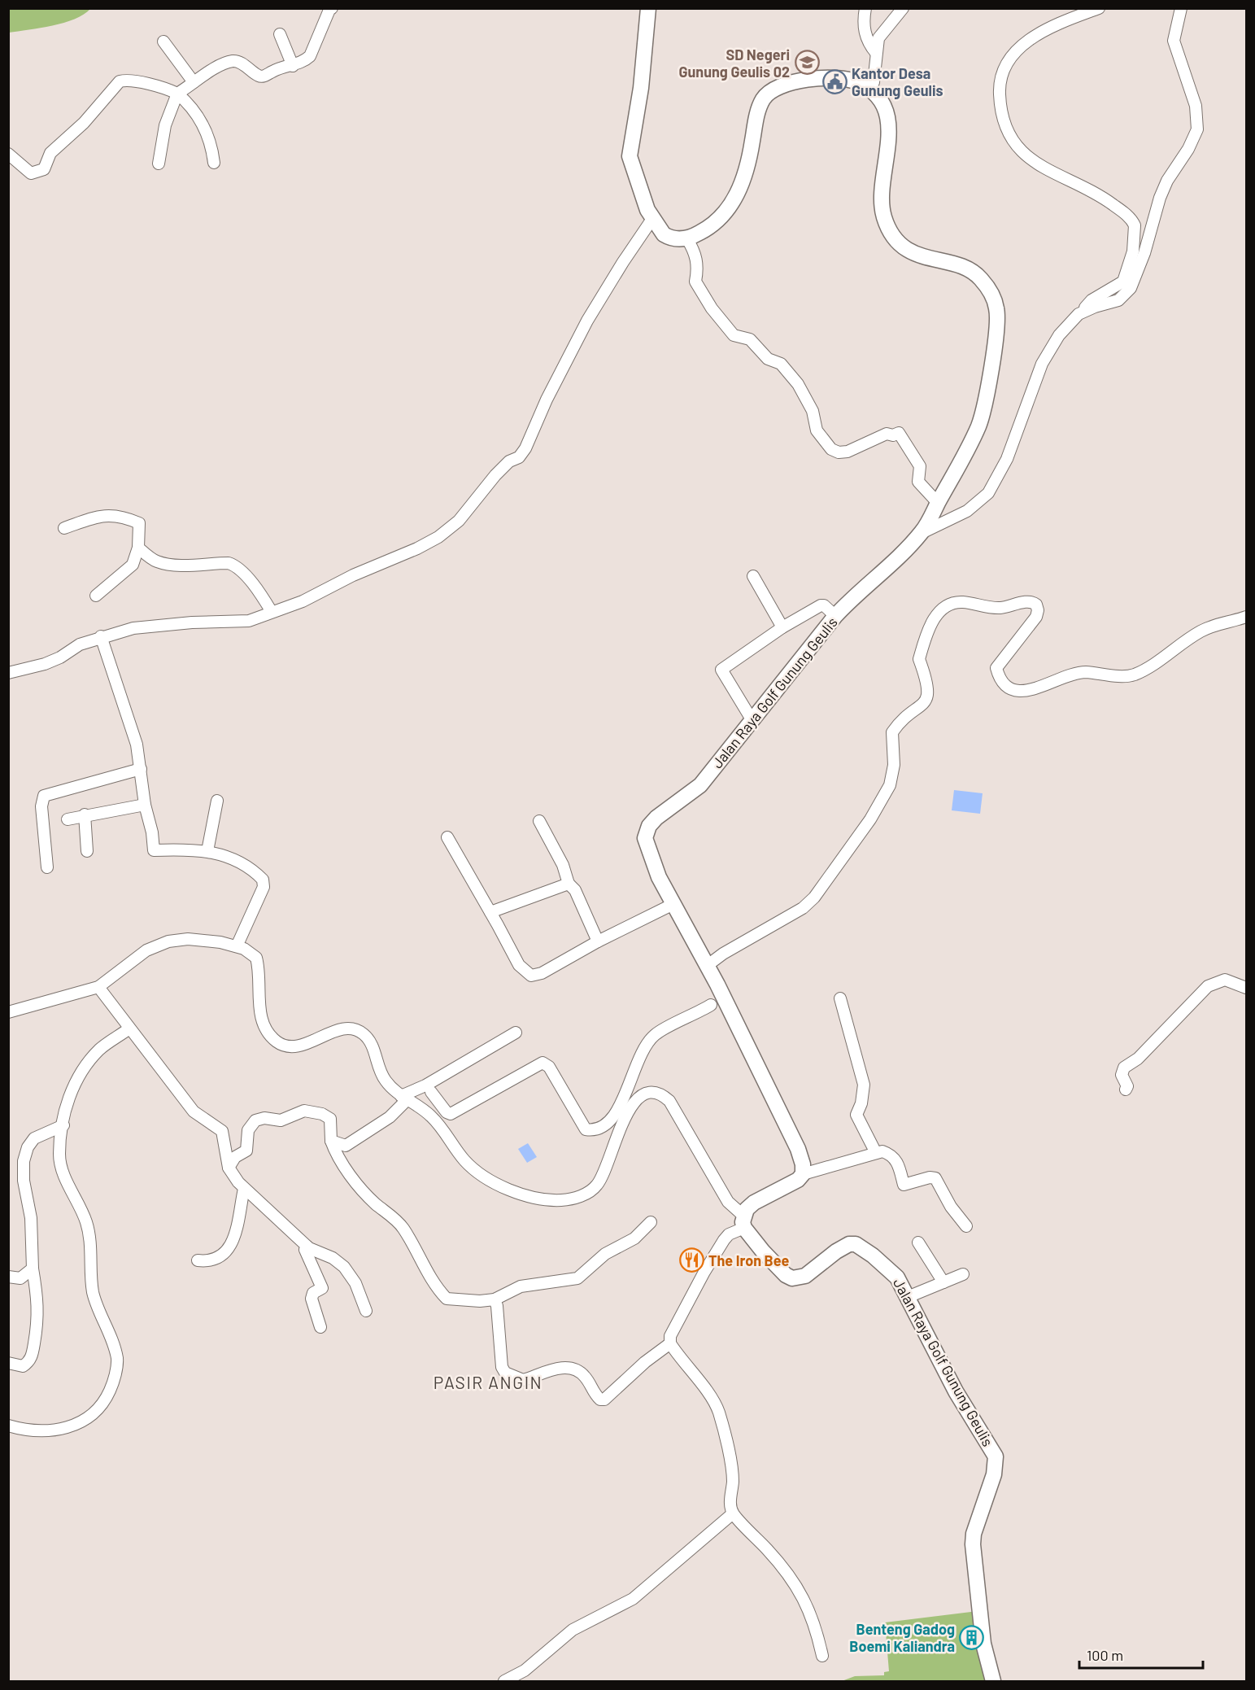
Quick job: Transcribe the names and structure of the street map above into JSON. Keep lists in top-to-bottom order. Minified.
{"streets":{"main road":["Jalan Raya Golf Gunung Geulis"]},"districts":["PASIR ANGIN"],"places":{"school or university":["SD Negeri Gunung Geulis 02"],"public building":["Kantor Desa Gunung Geulis"],"restaurant":["The Iron Bee"],"building":["Benteng Gadog Boemi Kaliandra"]},"scale_bar":"100 m"}
